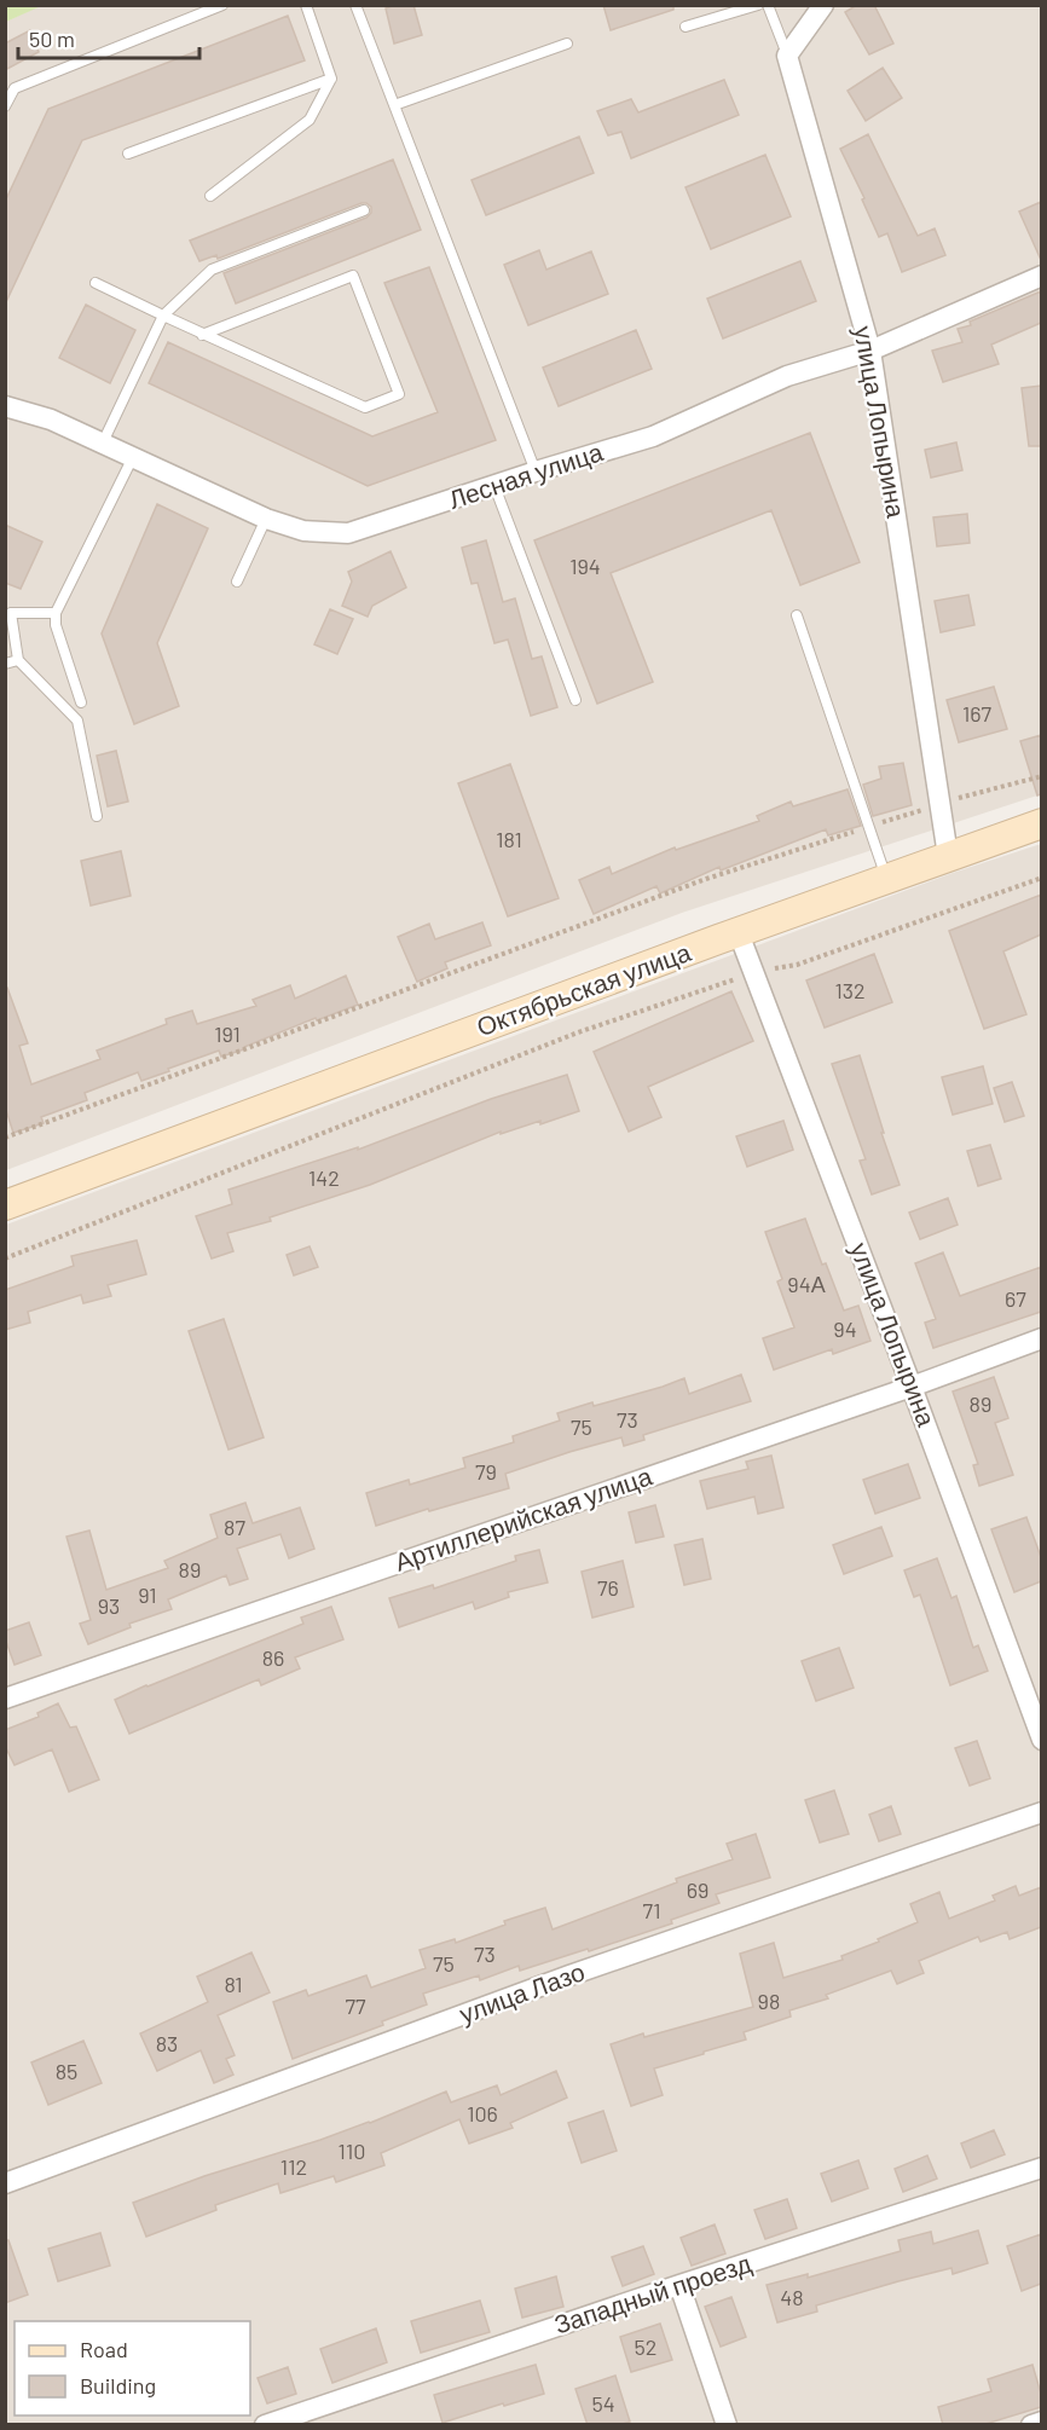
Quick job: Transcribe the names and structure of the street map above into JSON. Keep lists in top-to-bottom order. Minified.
{"streets":{"main road":["Октябрьская улица"],"street":["улица Лопырина","Лесная улица","Артиллерийская улица","улица Лазо","Западный проезд"]},"crossings":[["улица Лопырина","Лесная улица"],["улица Лопырина","Октябрьская улица"],["улица Лопырина","Артиллерийская улица"]],"house_numbers":["194","167","181","132","191","142","94А","67","94","89","73","75","79","87","89","76","91","93","86","69","71","73","75","81","98","77","83","85","106","110","112","48","52","54"],"legend":["Road","Building"],"scale_bar":"50 m"}
